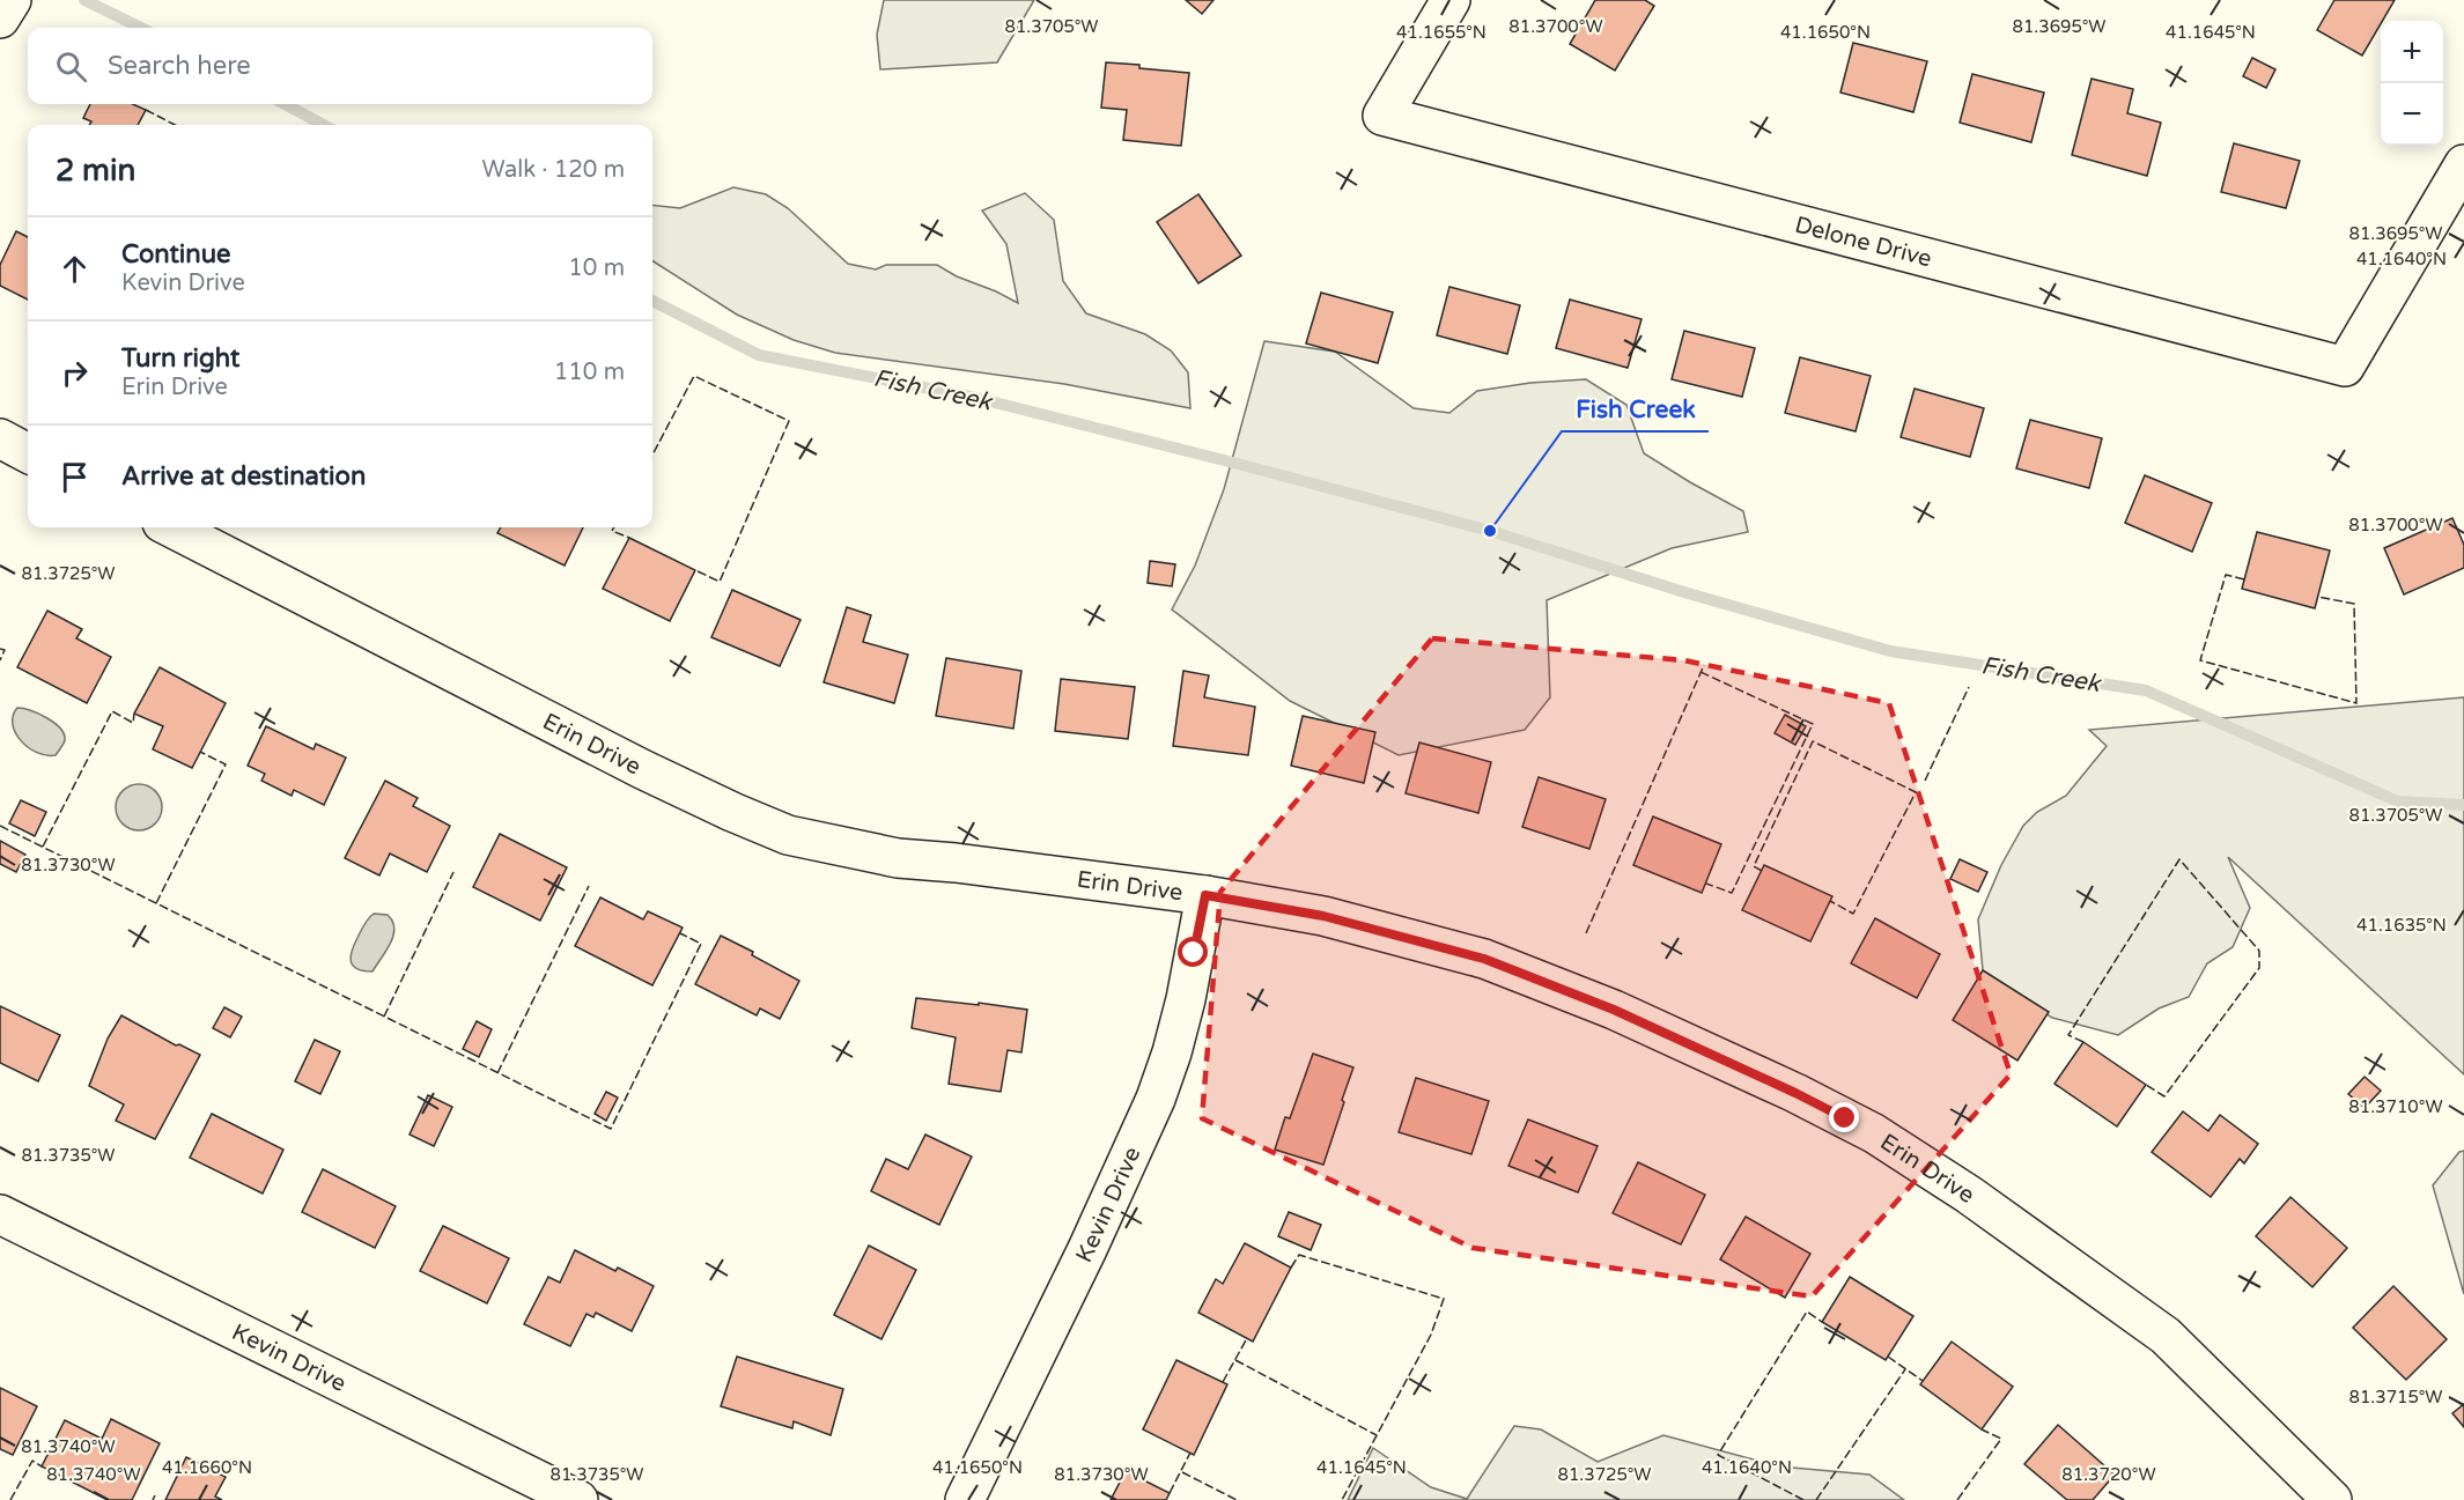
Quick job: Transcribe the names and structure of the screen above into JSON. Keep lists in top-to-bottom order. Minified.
{"streets":{"street":["Delone Drive","Erin Drive","Kevin Drive"]},"crossings":[["Erin Drive","Kevin Drive"]],"water":["Fish Creek"],"places":["Fish Creek"],"page":{"map_buttons":["+","−"],"search":"Search here","heading":["2 min","Walk · 120 m"],"list":[["Continue","Kevin Drive","10 m"],["Turn right","Erin Drive","110 m"],"Arrive at destination"]},"coordinates":["81.3705°W","81.3700°W","81.3695°W","41.1655°N","41.1650°N","41.1645°N","41.1640°N","81.3725°W","81.3730°W","41.1635°N","81.3710°W","81.3735°W","81.3715°W","81.3740°W","41.1660°N","81.3720°W"]}
